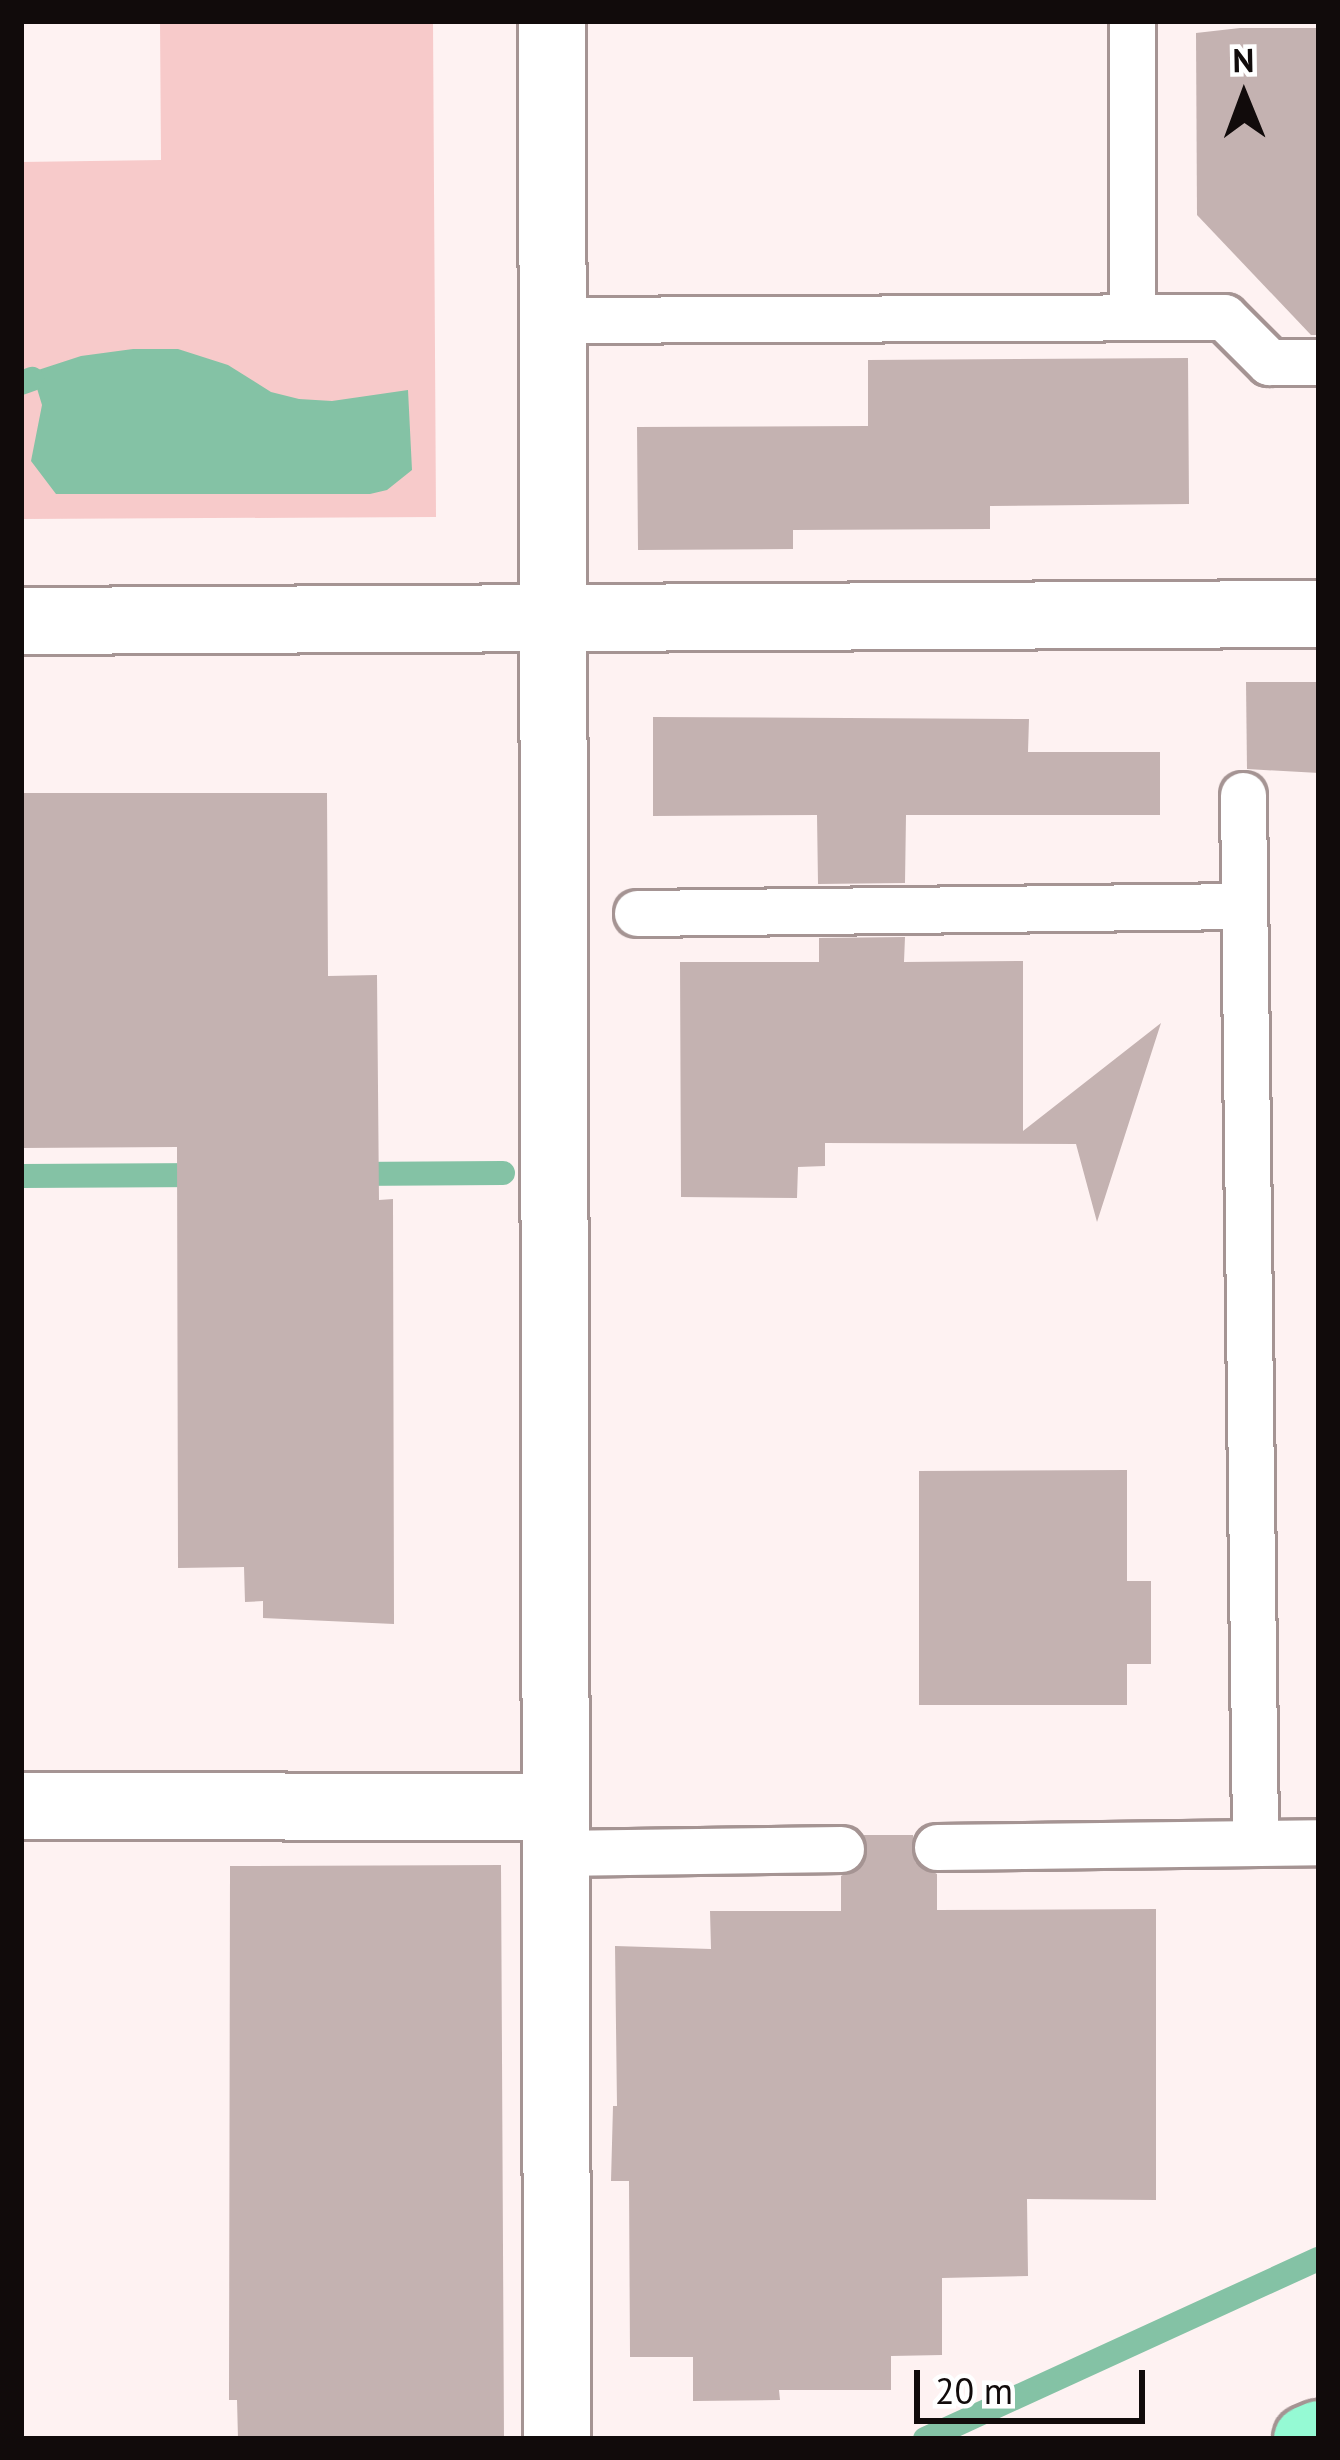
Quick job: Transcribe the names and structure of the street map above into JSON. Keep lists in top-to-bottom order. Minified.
{"scale_bar":"20 m","north":"top"}
